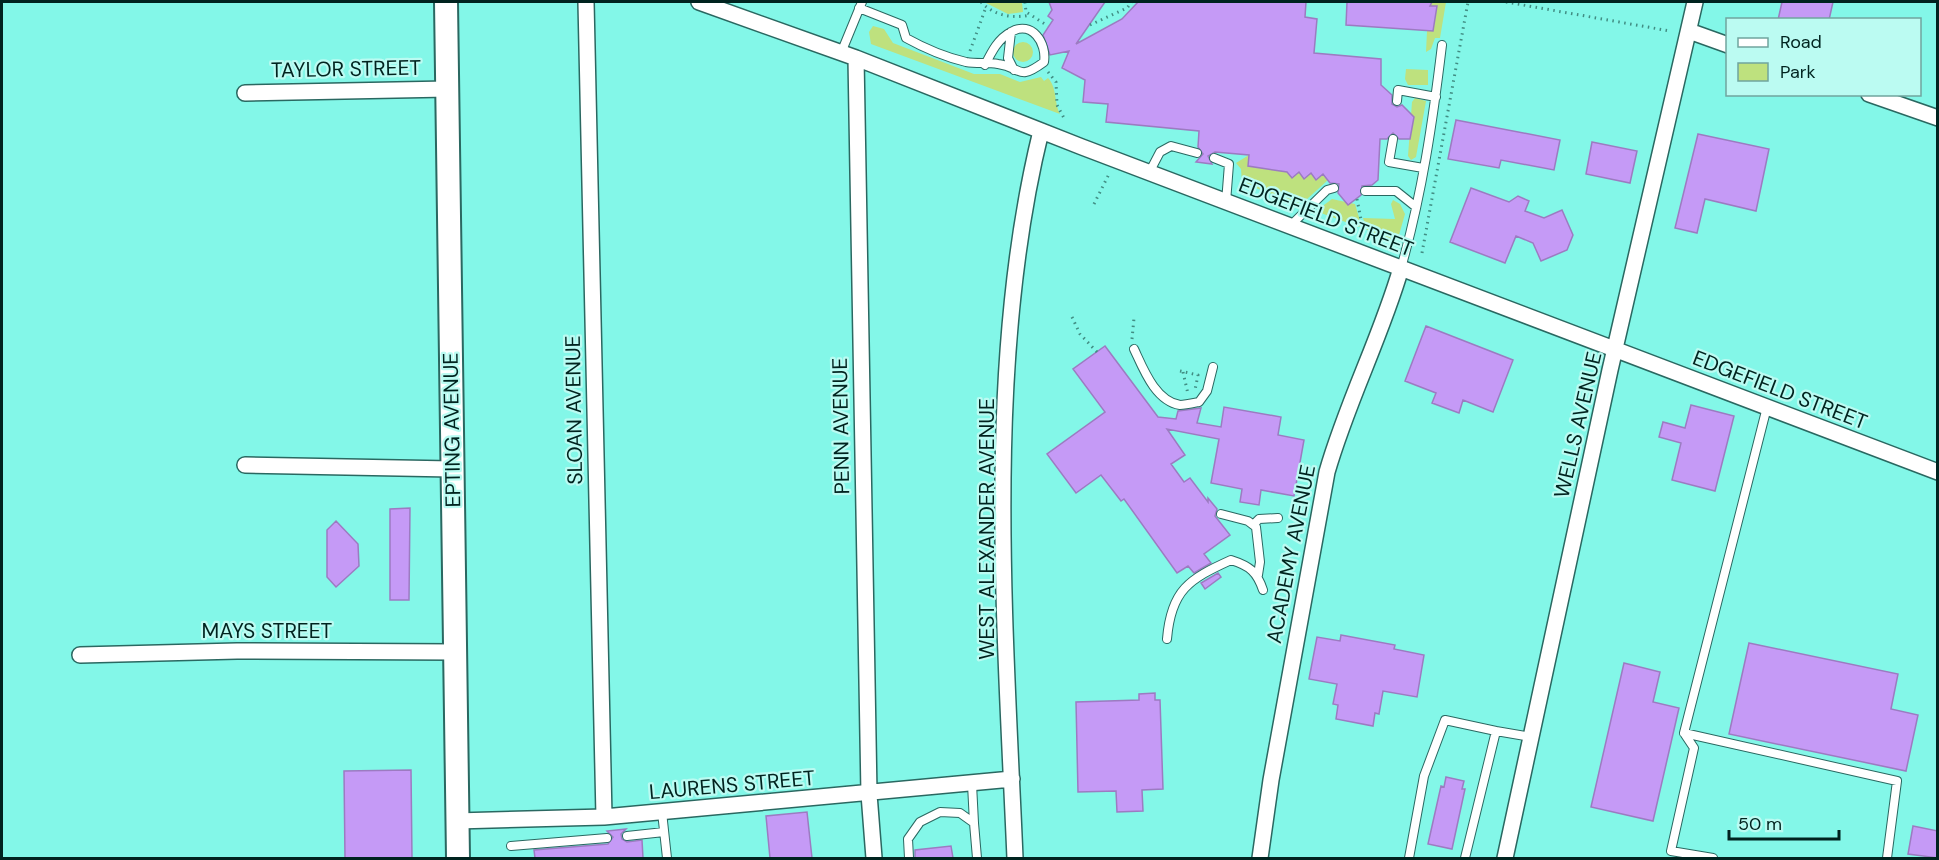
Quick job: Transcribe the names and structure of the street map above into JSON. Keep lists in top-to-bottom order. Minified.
{"streets":{"street":["TAYLOR STREET","EDGEFIELD STREET","SLOAN AVENUE","WELLS AVENUE","PENN AVENUE","EPTING AVENUE","WEST ALEXANDER AVENUE","ACADEMY AVENUE","MAYS STREET","LAURENS STREET"]},"crossings":[["TAYLOR STREET","EPTING AVENUE"],["EDGEFIELD STREET","WELLS AVENUE"],["EDGEFIELD STREET","PENN AVENUE"],["EDGEFIELD STREET","WEST ALEXANDER AVENUE"],["EDGEFIELD STREET","ACADEMY AVENUE"],["SLOAN AVENUE","LAURENS STREET"],["PENN AVENUE","LAURENS STREET"],["EPTING AVENUE","MAYS STREET"],["EPTING AVENUE","LAURENS STREET"],["WEST ALEXANDER AVENUE","LAURENS STREET"]],"legend":["Road","Park"],"scale_bar":"50 m"}
